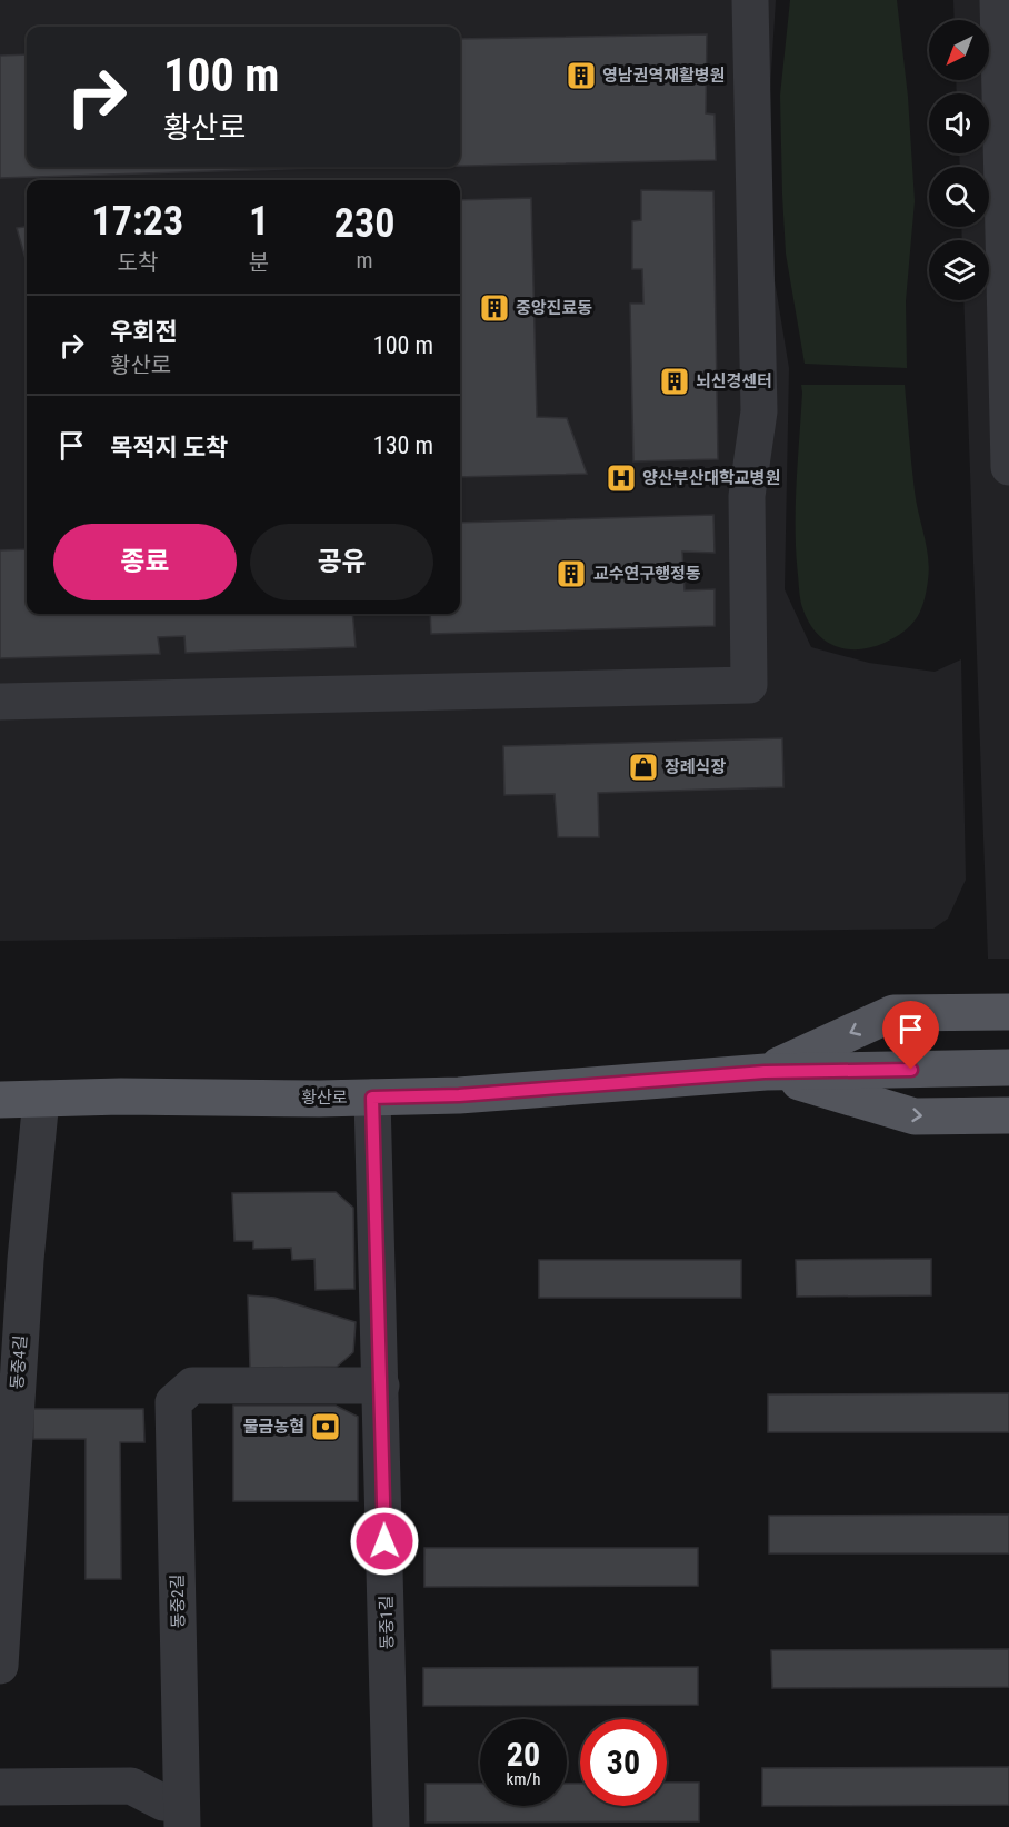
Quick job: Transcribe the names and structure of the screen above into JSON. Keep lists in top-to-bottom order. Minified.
{"streets":{"main road":["황산로"],"street":["동중4길","동중2길","동중1길"]},"crossings":[["황산로","동중4길"],["황산로","동중1길"],["동중2길","동중1길"]],"places":{"building":["영남권역재활병원","중앙진료동","뇌신경센터","교수연구행정동"],"hospital":["양산부산대학교병원"],"shop":["장례식장"],"bank":["물금농협"]},"north":"bottom left","page":{"turn":["100 m","황산로"],"eta":["17:23","도착","1","분","230","m"],"list":[{"name":"우회전","note":"황산로","value":"100 m"},{"name":"목적지 도착","value":"130 m"}],"buttons":["종료","공유"],"speed":"20 km/h","limit":"30"}}
